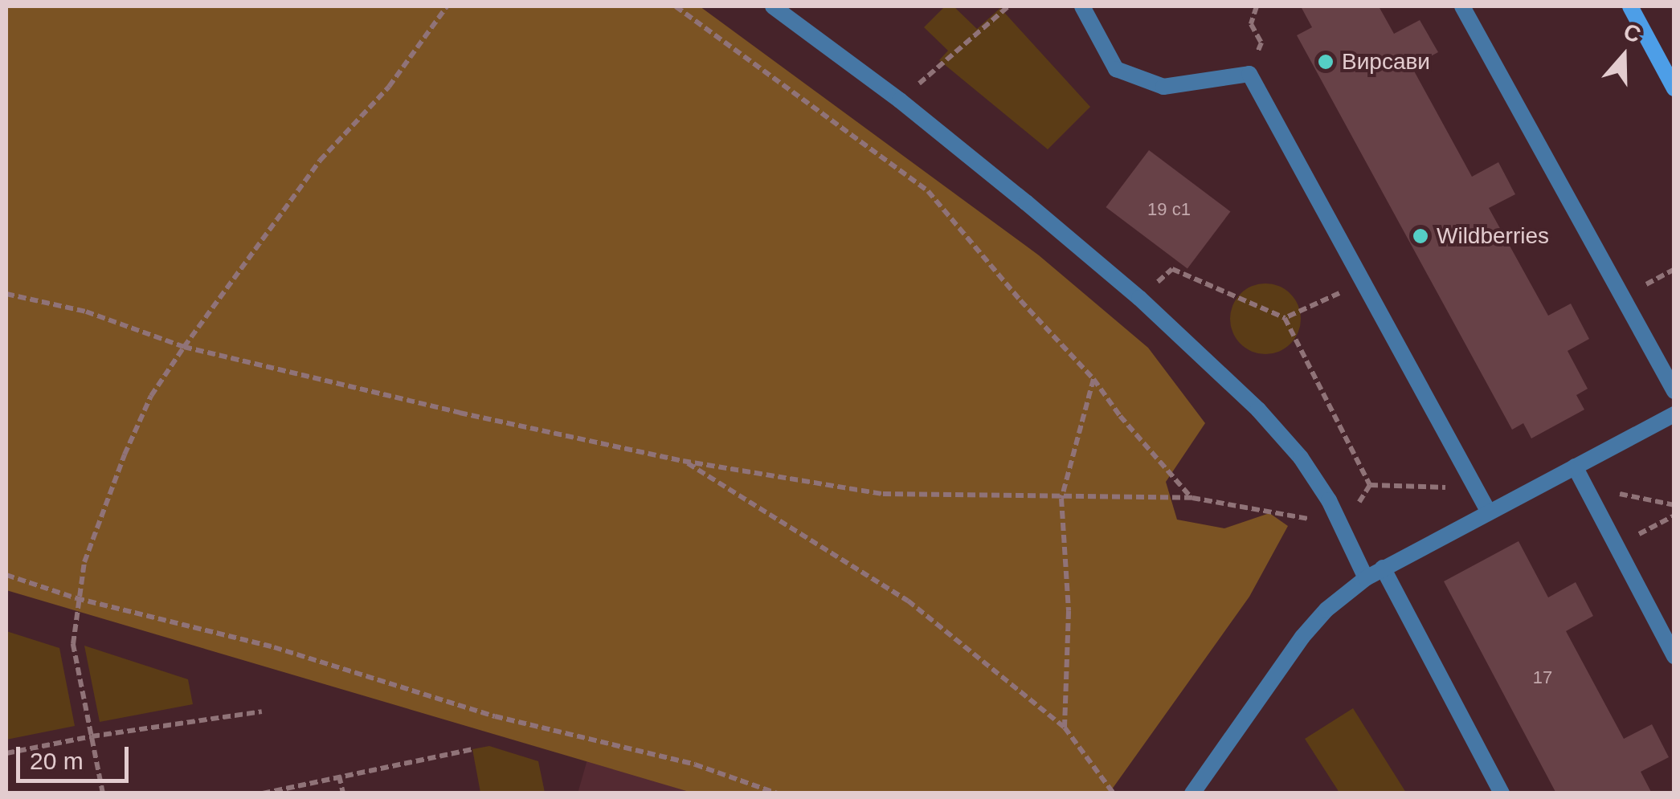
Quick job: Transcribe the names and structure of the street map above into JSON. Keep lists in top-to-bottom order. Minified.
{"places":["Вирсави","Wildberries"],"house_numbers":["19 с1","17"],"scale_bar":"20 m","north":"top"}
